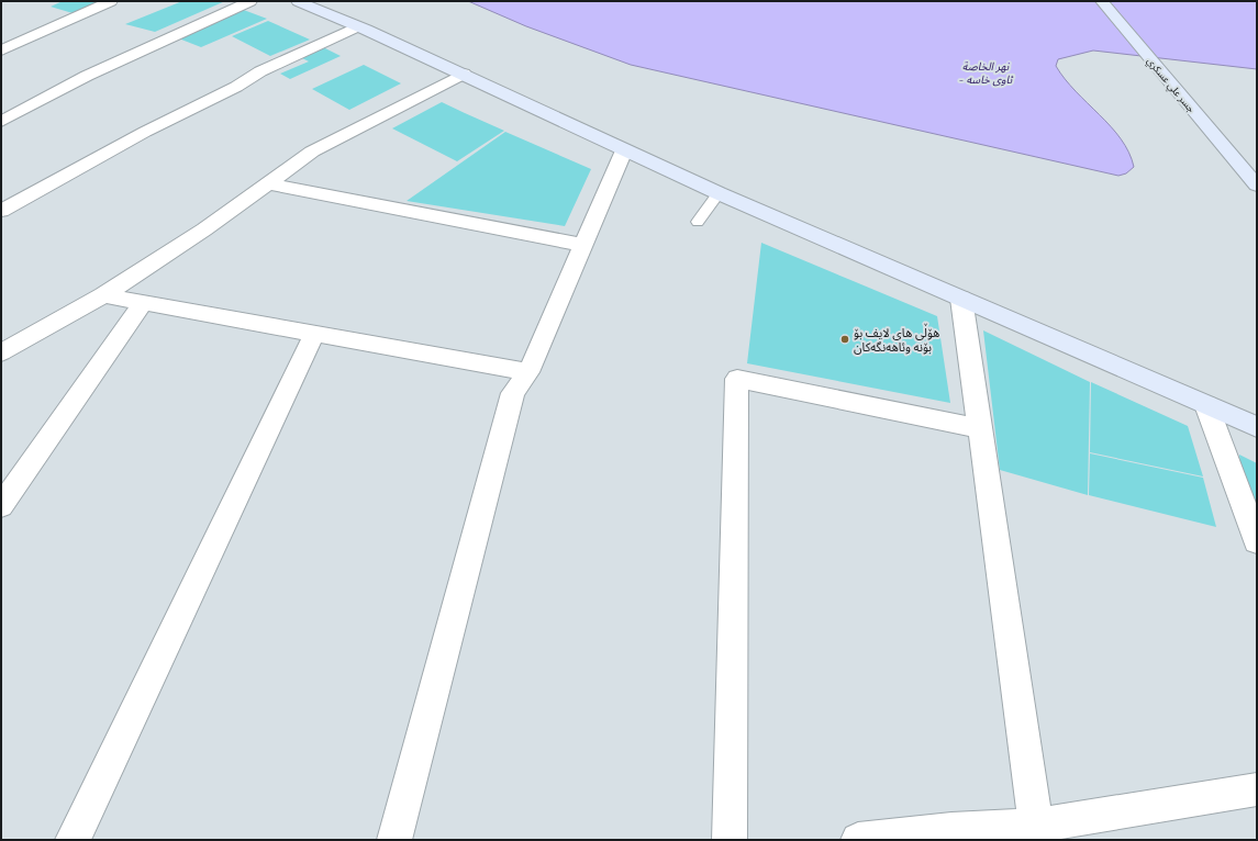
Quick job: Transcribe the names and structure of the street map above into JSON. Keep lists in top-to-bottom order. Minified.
{"streets":{"street":["جسر علي عسكري"]},"water":["نهر الخاصة - ئاوی خاسە"],"places":["هۆڵی های لایف بۆ بۆنە وئاهەنگەکان"]}
